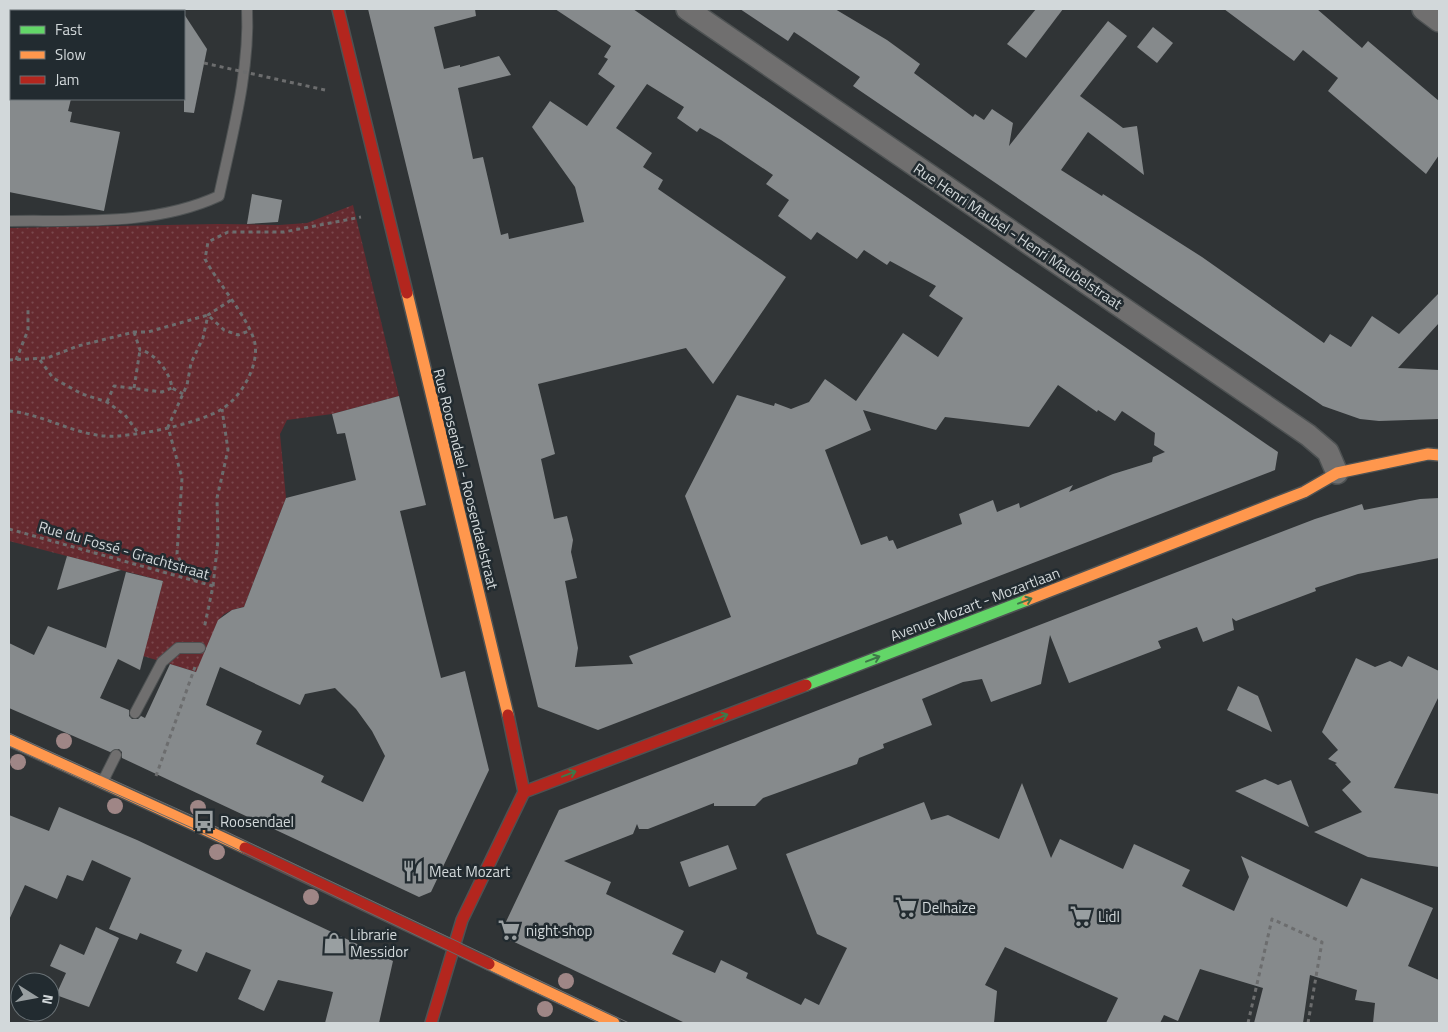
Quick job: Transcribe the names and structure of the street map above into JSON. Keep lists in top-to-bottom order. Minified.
{"streets":{"street":["Rue Henri Maubel - Henri Maubelstraat","Rue Roosendael - Roosendaelstraat","Avenue Mozart - Mozartlaan"],"path":["Rue du Fossé - Grachtstraat"]},"crossings":[["Rue Henri Maubel - Henri Maubelstraat","Avenue Mozart - Mozartlaan"],["Rue Roosendael - Roosendaelstraat","Avenue Mozart - Mozartlaan"]],"one_way":["Avenue Mozart - Mozartlaan"],"places":{"bus stop":["Roosendael"],"restaurant":["Meat Mozart"],"supermarket":["Delhaize","Lidl","night shop"],"shop":["Librarie Messidor"]},"legend":["Fast","Slow","Jam"],"north":"right"}
